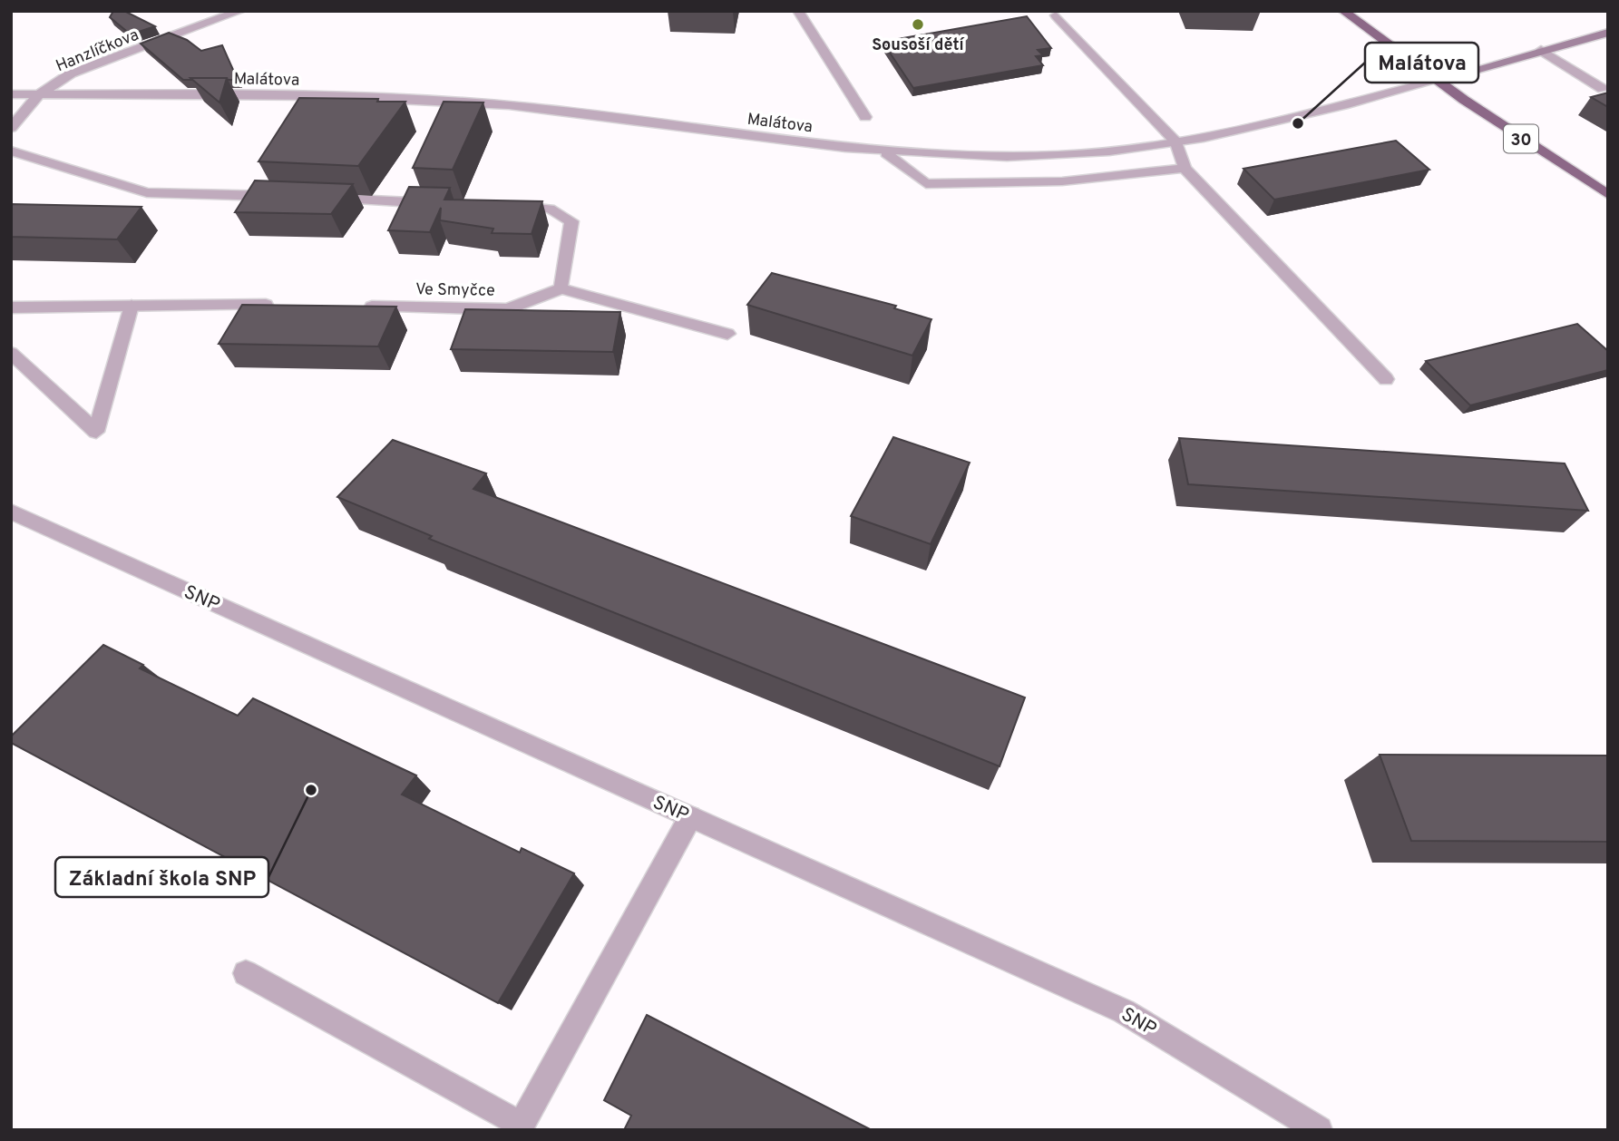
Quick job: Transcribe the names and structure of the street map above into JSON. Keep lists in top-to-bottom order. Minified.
{"streets":{"main road":["30"],"street":["Hanzlíčkova","Malátova","Ve Smyčce","SNP"]},"crossings":[["Hanzlíčkova","Malátova"],["Malátova","30"]],"places":["Sousoší dětí","Malátova","Základní škola SNP"]}
